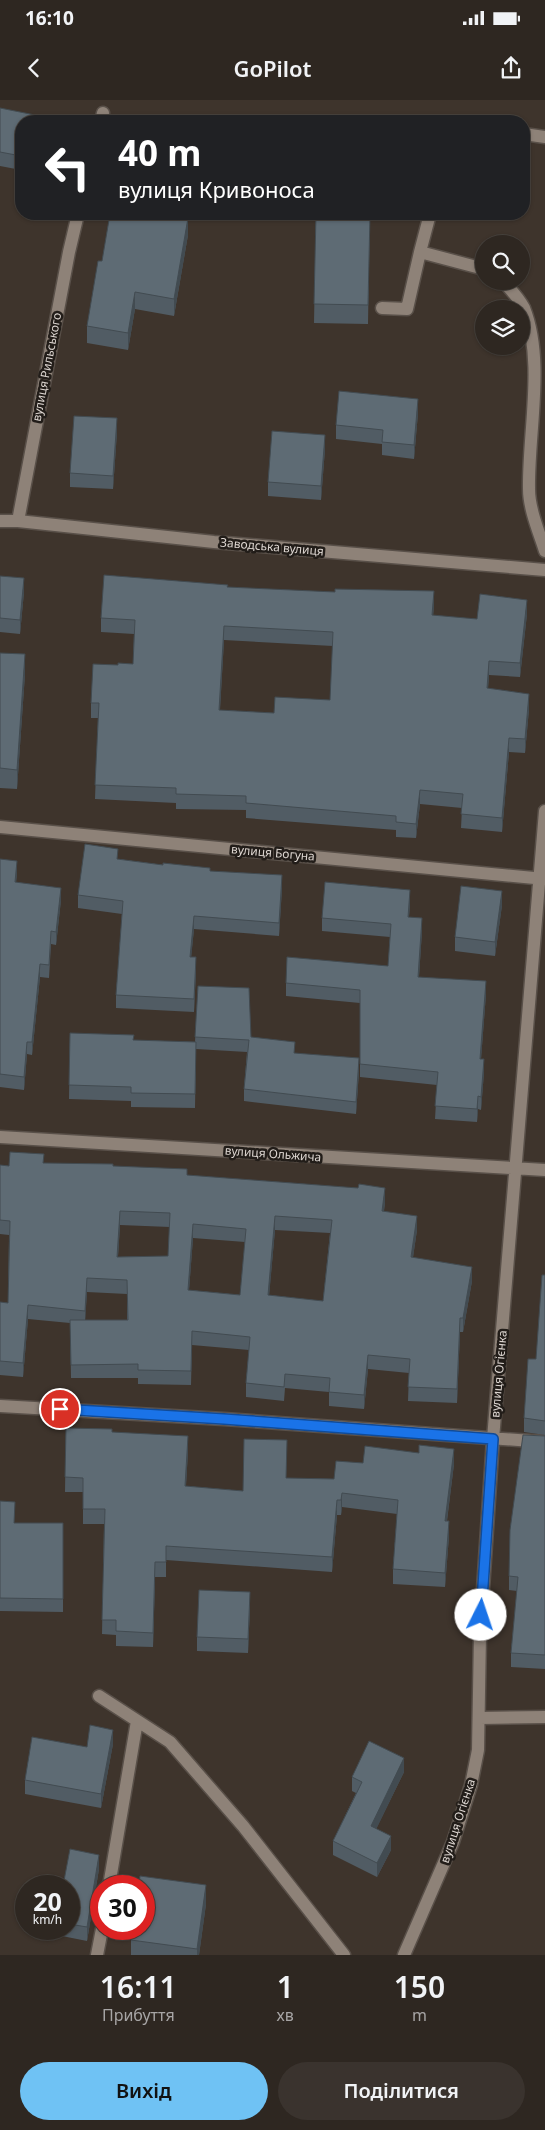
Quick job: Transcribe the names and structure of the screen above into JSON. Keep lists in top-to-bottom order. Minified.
{"streets":{"street":["вулиця Рильського","Заводська вулиця","вулиця Богуна","вулиця Ольжича","вулиця Огієнка"]},"crossings":[["вулиця Рильського","Заводська вулиця"],["вулиця Богуна","вулиця Огієнка"],["вулиця Ольжича","вулиця Огієнка"]],"page":{"status":"16:10","header":"GoPilot","turn":["40 m","вулиця Кривоноса"],"speed":"20 km/h","limit":"30","eta":["16:11","Прибуття","1","хв","150","m"],"buttons":["Вихід","Поділитися"]}}
